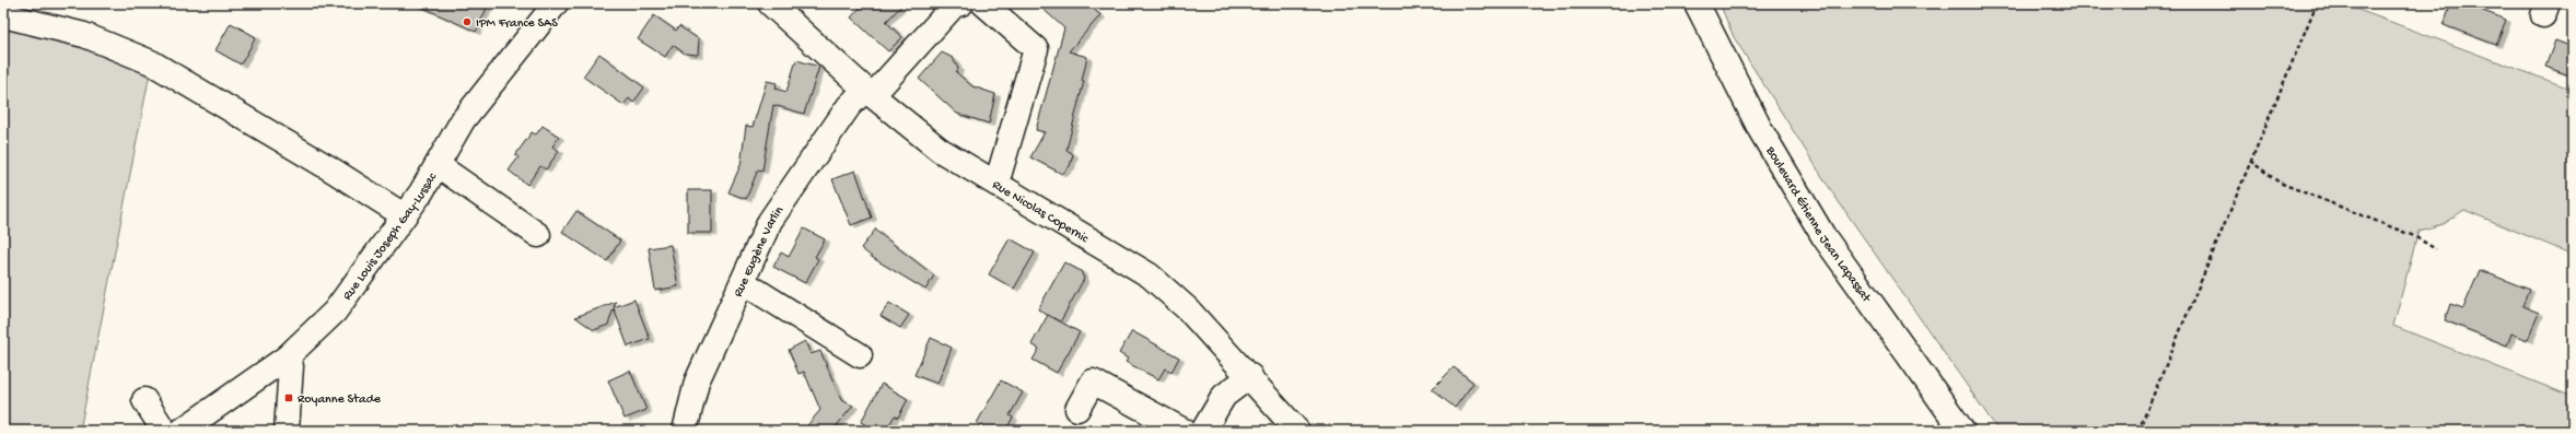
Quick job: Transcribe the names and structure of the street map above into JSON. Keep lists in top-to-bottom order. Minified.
{"streets":{"street":["Rue Nicolas Copernic","Boulevard Étienne Jean Lapassat","Rue Louis Joseph Gay-Lussac","Rue Eugène Varlin"]},"crossings":[["Rue Nicolas Copernic","Rue Eugène Varlin"]],"places":{"other":["IPM France SAS"],"transit":["Royanne Stade"]}}
